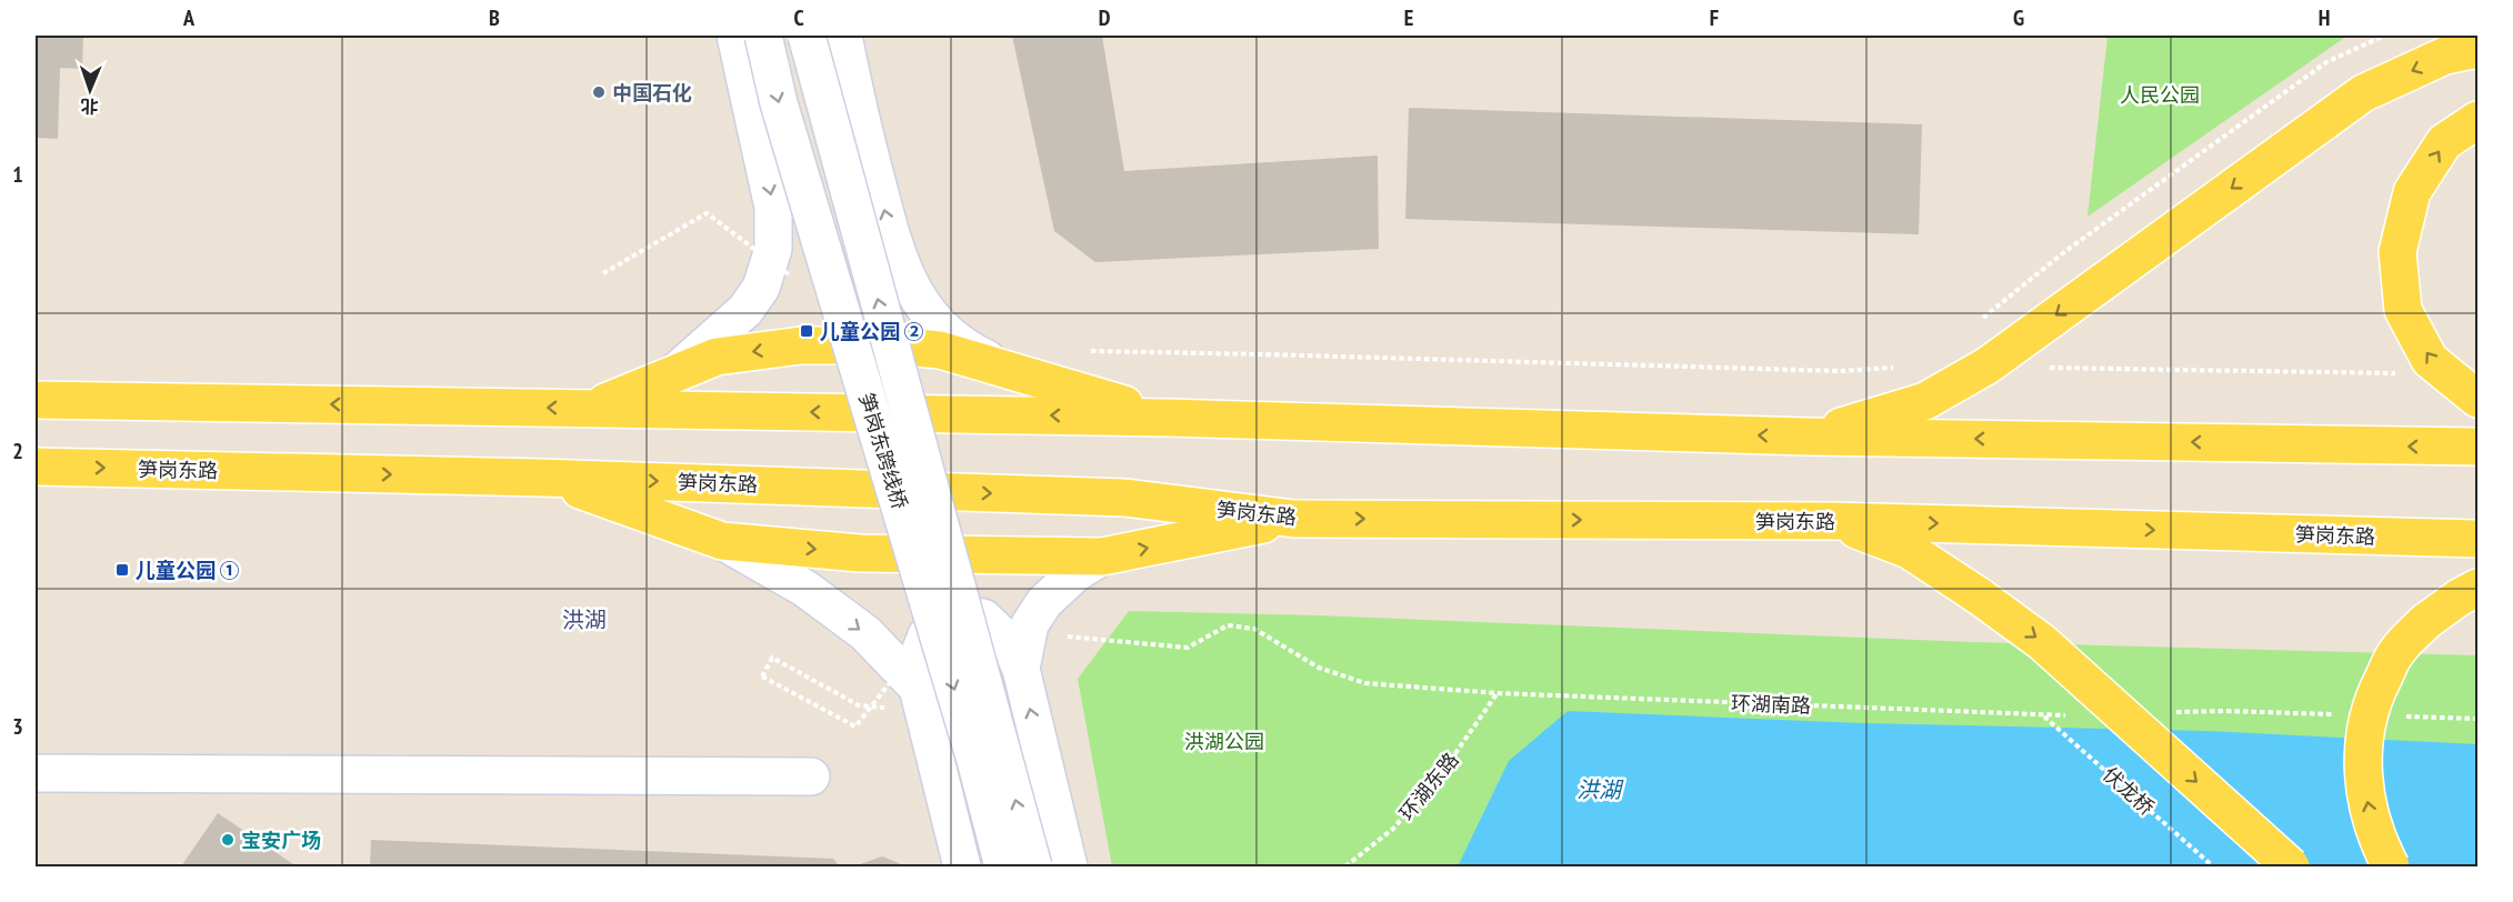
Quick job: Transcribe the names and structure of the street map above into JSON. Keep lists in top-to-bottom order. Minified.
{"streets":{"main road":["笋岗东路"],"street":["笋岗东跨线桥"],"path":["环湖南路","环湖东路","伏龙桥"]},"crossings":[["环湖南路","环湖东路"],["环湖南路","伏龙桥"]],"districts":["洪湖"],"water":["洪湖"],"parks":["人民公园","洪湖公园"],"places":{"other":["中国石化","宝安广场"],"transit":["儿童公园 ②","儿童公园 ①"]},"north":"bottom","grid":{"columns":["A","B","C","D","E","F","G","H"],"rows":["1","2","3"]}}
